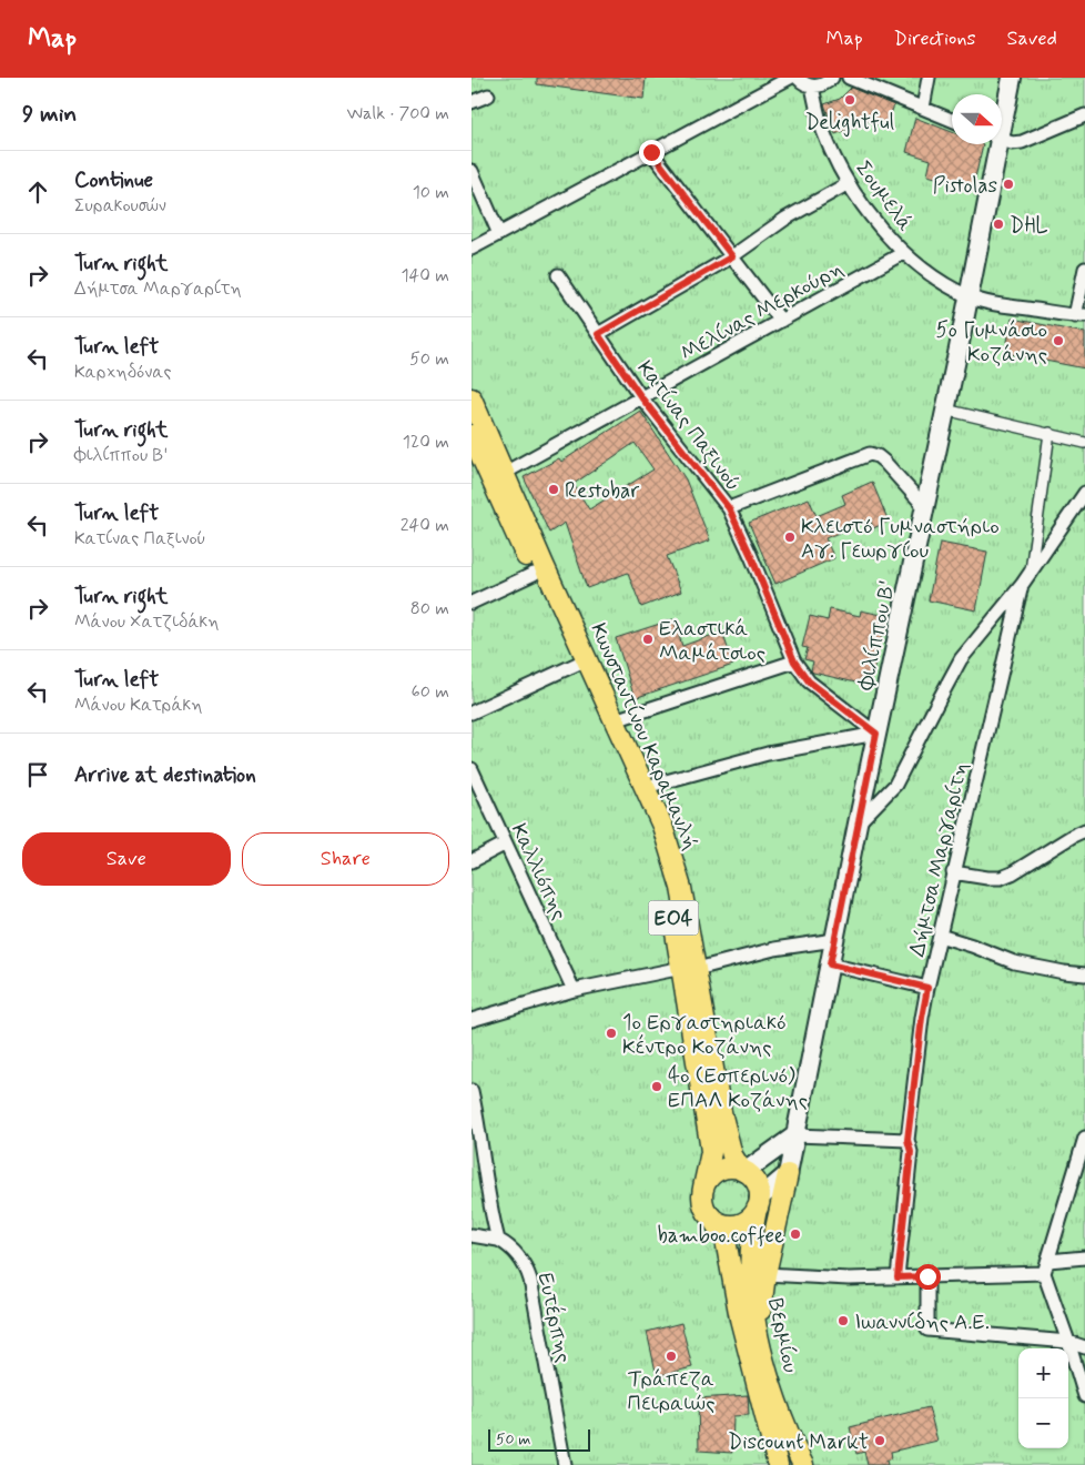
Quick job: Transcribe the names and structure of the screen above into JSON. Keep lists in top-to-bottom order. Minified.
{"streets":{"main road":["Φιλίππου Β'","Κωνσταντίνου Καραμανλή","ΕΟ4","Βερμίου"],"street":["Σουμελά","Μελίνας Μερκούρη","Κατίνας Παξινού","Δήμτσα Μαργαρίτη","Καλλιόπης","Ευτέρπης"]},"crossings":[["Σουμελά","Μελίνας Μερκούρη"],["Σουμελά","Φιλίππου Β'"],["Μελίνας Μερκούρη","Κατίνας Παξινού"],["Μελίνας Μερκούρη","Κωνσταντίνου Καραμανλή"],["Κατίνας Παξινού","Φιλίππου Β'"],["Κωνσταντίνου Καραμανλή","ΕΟ4"],["Κωνσταντίνου Καραμανλή","Βερμίου"],["ΕΟ4","Βερμίου"]],"places":["Delightful","Pistolas","DHL","5o Γυμνάσιο Κοζάνης","Restobar","Κλειστό Γυμναστήριο Αγ. Γεωργίου","Ελαστικά Μαμάτσιος","1ο Εργαστηριακό Κέντρο Κοζάνης","4ο (Εσπερινό) ΕΠΑΛ Κοζάνης","bamboo.coffee","Ιωαννίδης Α.Ε.","Τράπεζα Πειραιώς","Discount Markt"],"scale_bar":"50 m","north":"right","page":{"header":"Map","nav":["Map","Directions","Saved"],"heading":["9 min","Walk · 700 m"],"list":[["Continue","Συρακουσών","10 m"],["Turn right","Δήμτσα Μαργαρίτη","140 m"],["Turn left","Καρχηδόνας","50 m"],["Turn right","Φιλίππου Β'","120 m"],["Turn left","Κατίνας Παξινού","240 m"],["Turn right","Μάνου Χατζιδάκη","80 m"],["Turn left","Μάνου Κατράκη","60 m"],"Arrive at destination"],"buttons":["Save","Share"],"map_buttons":["+","−"],"scale":"50 m"}}
